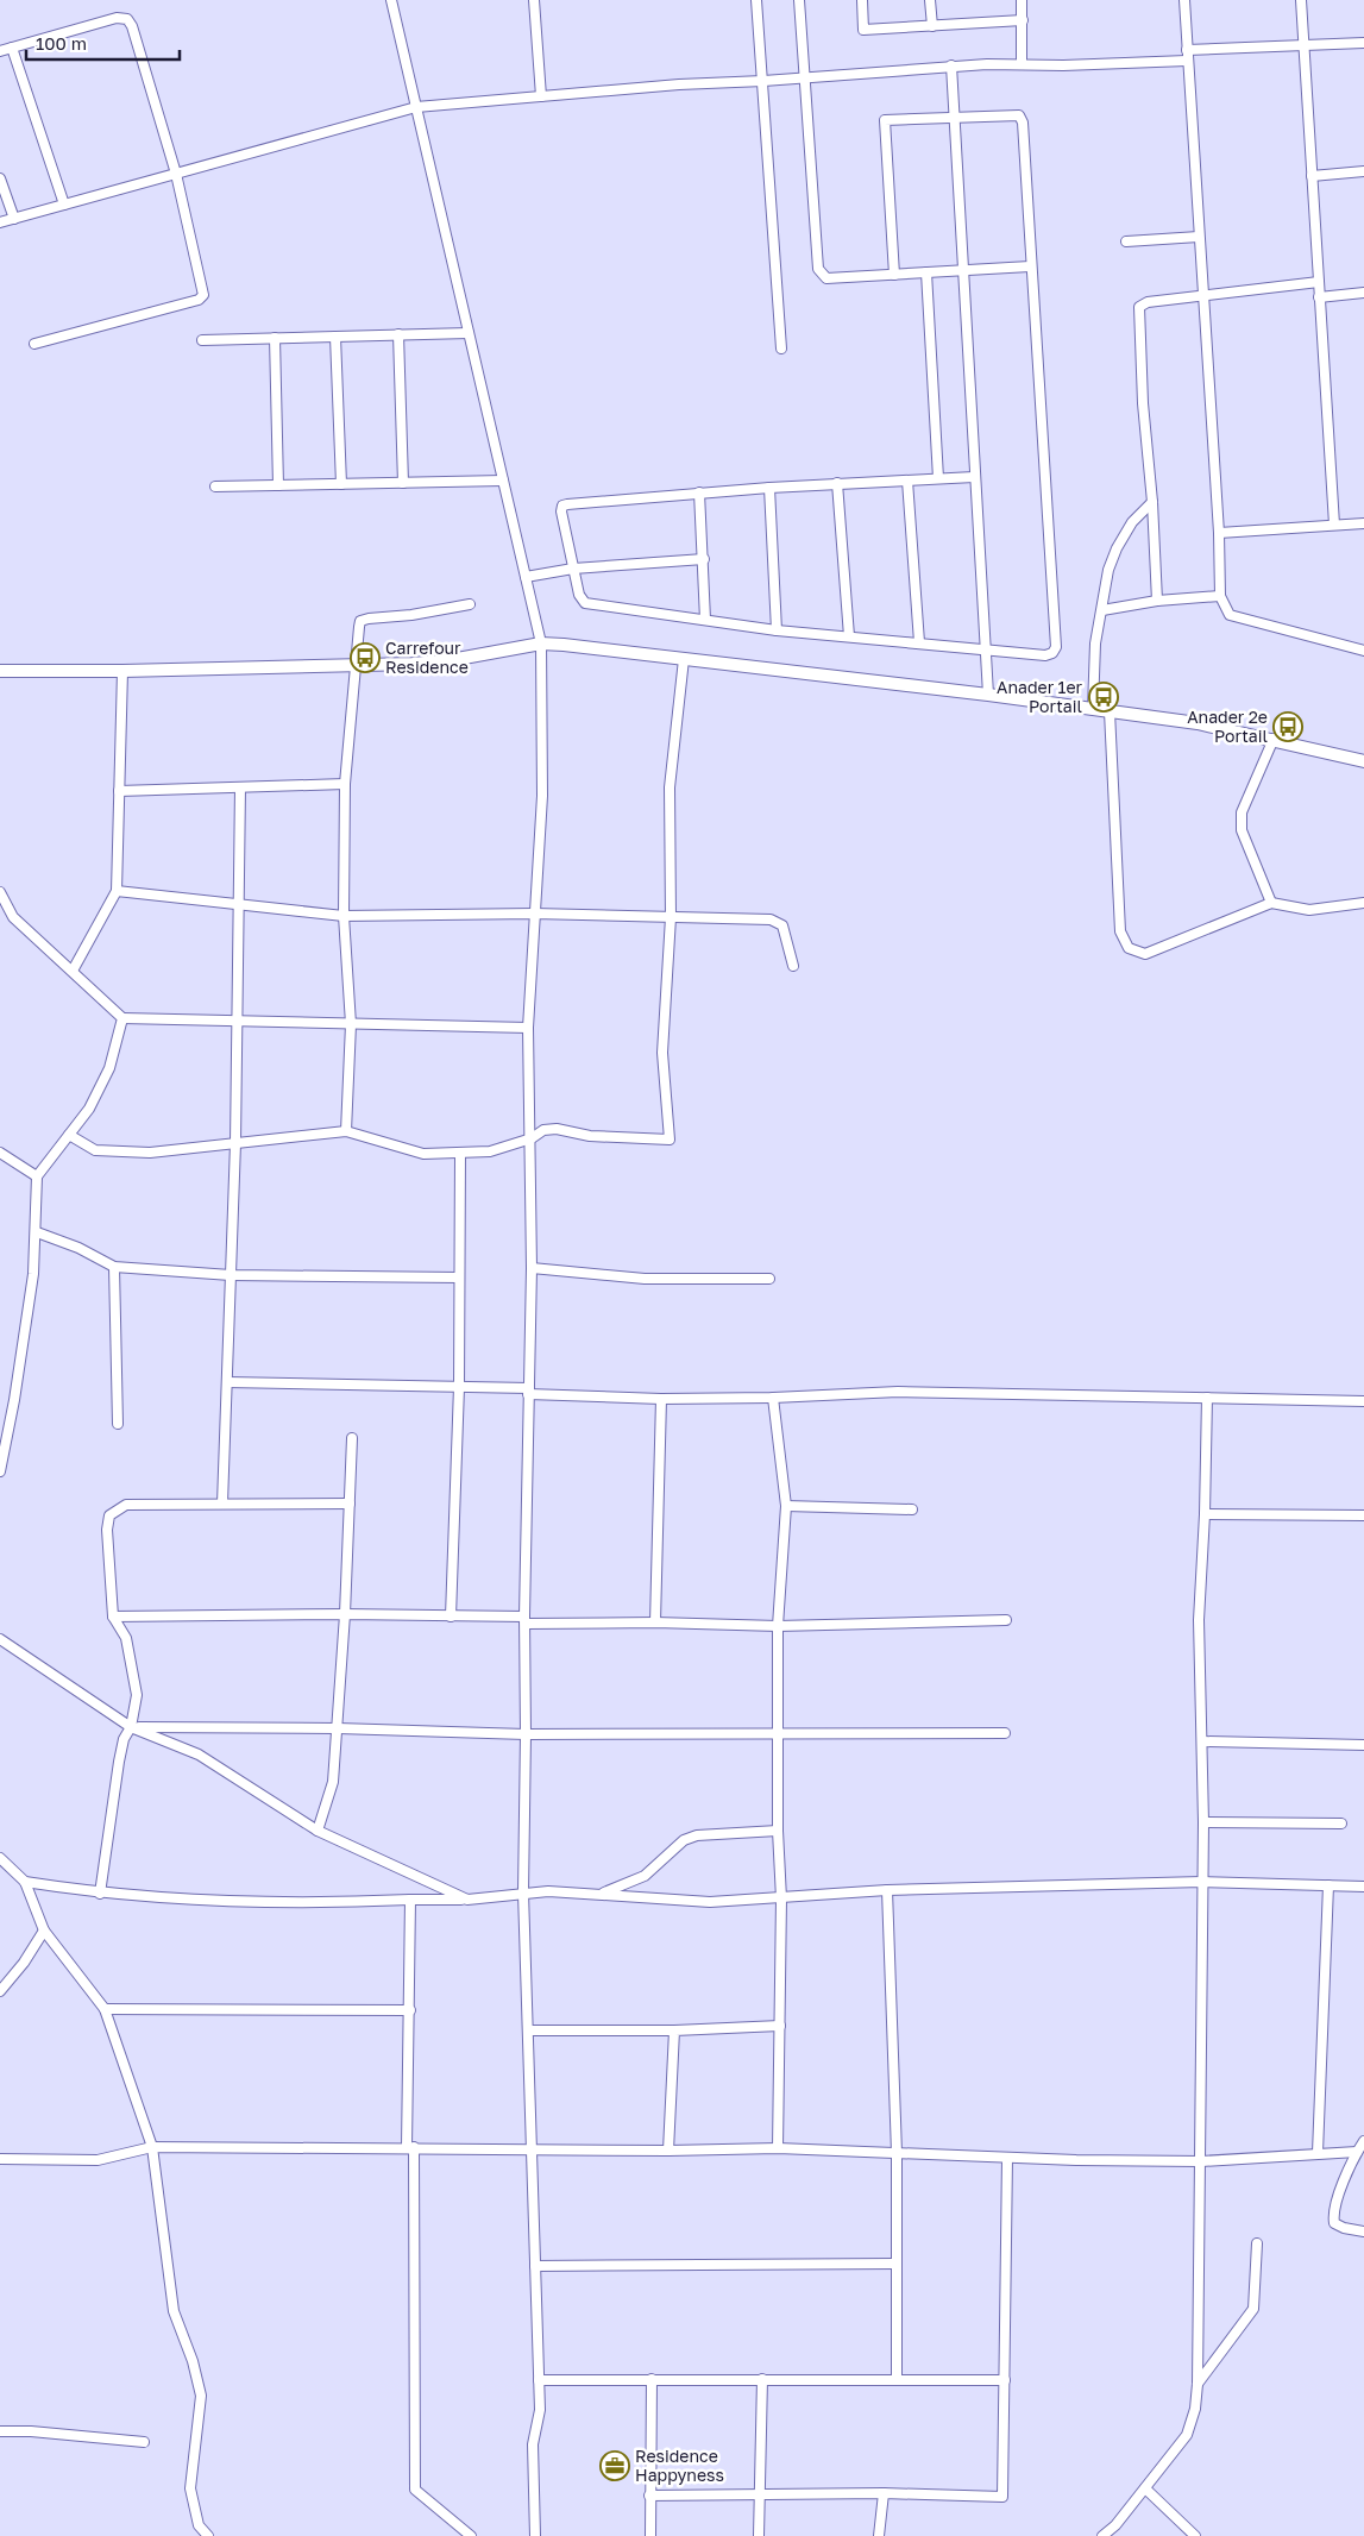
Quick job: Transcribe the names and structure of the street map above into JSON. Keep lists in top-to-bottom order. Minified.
{"places":{"bus stop":["Carrefour Residence","Anader 1er Portail","Anader 2e Portail"],"office":["Residence Happyness"]},"scale_bar":"100 m"}
